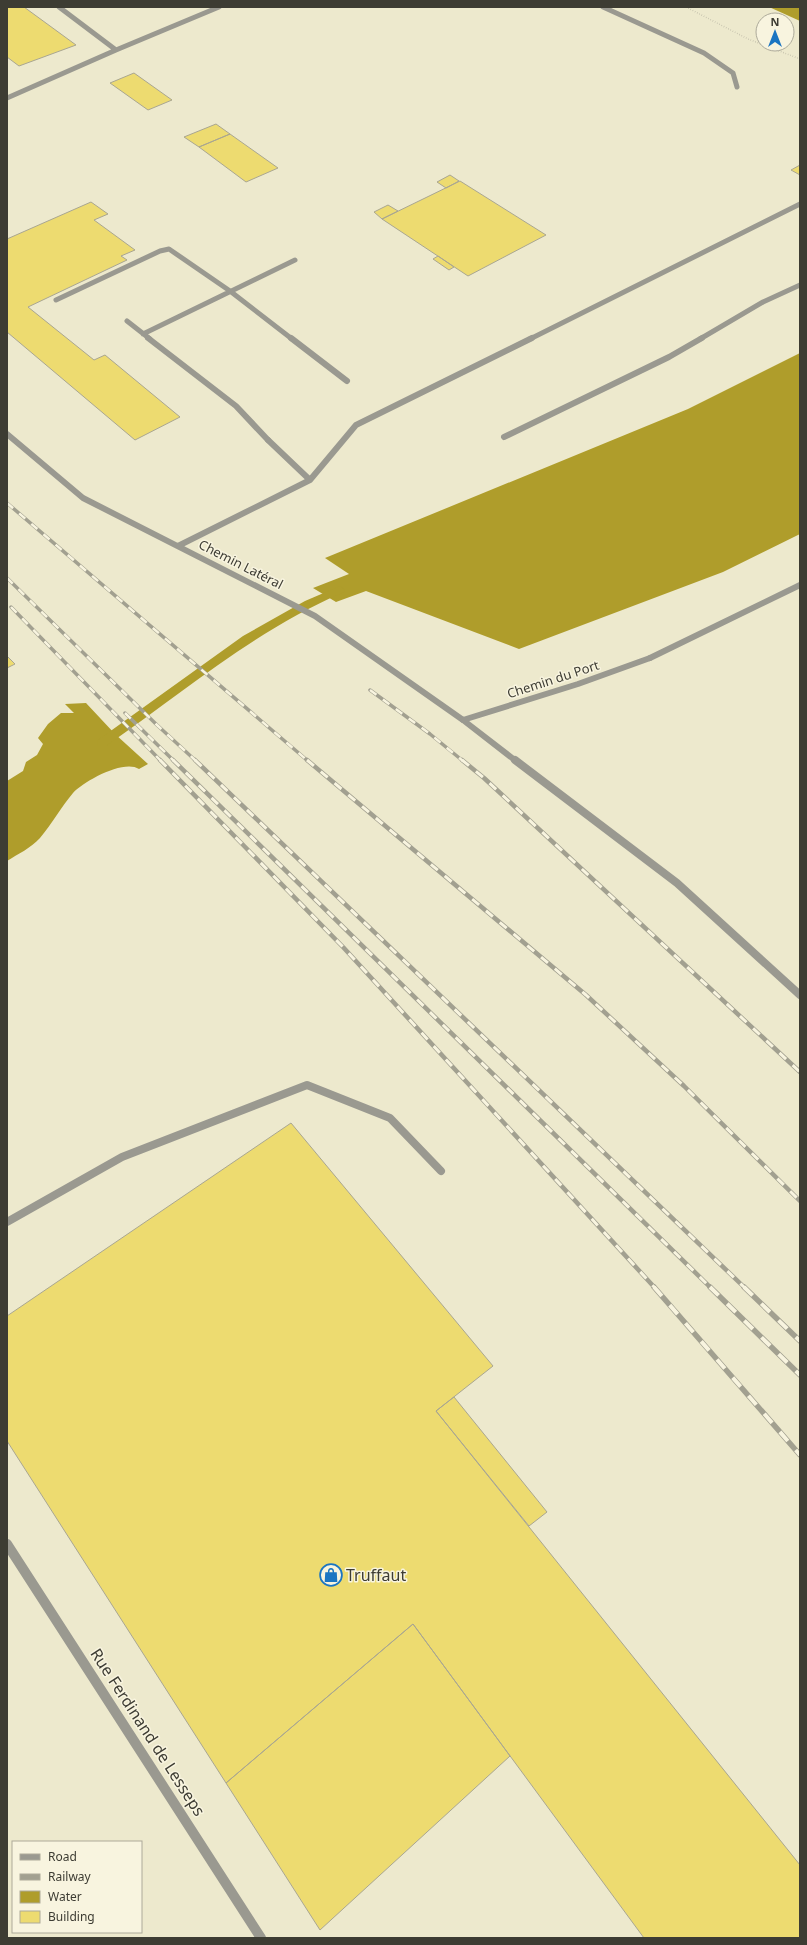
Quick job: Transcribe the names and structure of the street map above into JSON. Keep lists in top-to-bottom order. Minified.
{"streets":{"street":["Chemin Latéral","Chemin du Port","Rue Ferdinand de Lesseps"]},"crossings":[["Chemin Latéral","Chemin du Port"]],"places":{"shop":["Truffaut"]},"legend":["Road","Railway","Water","Building"],"north":"top"}
